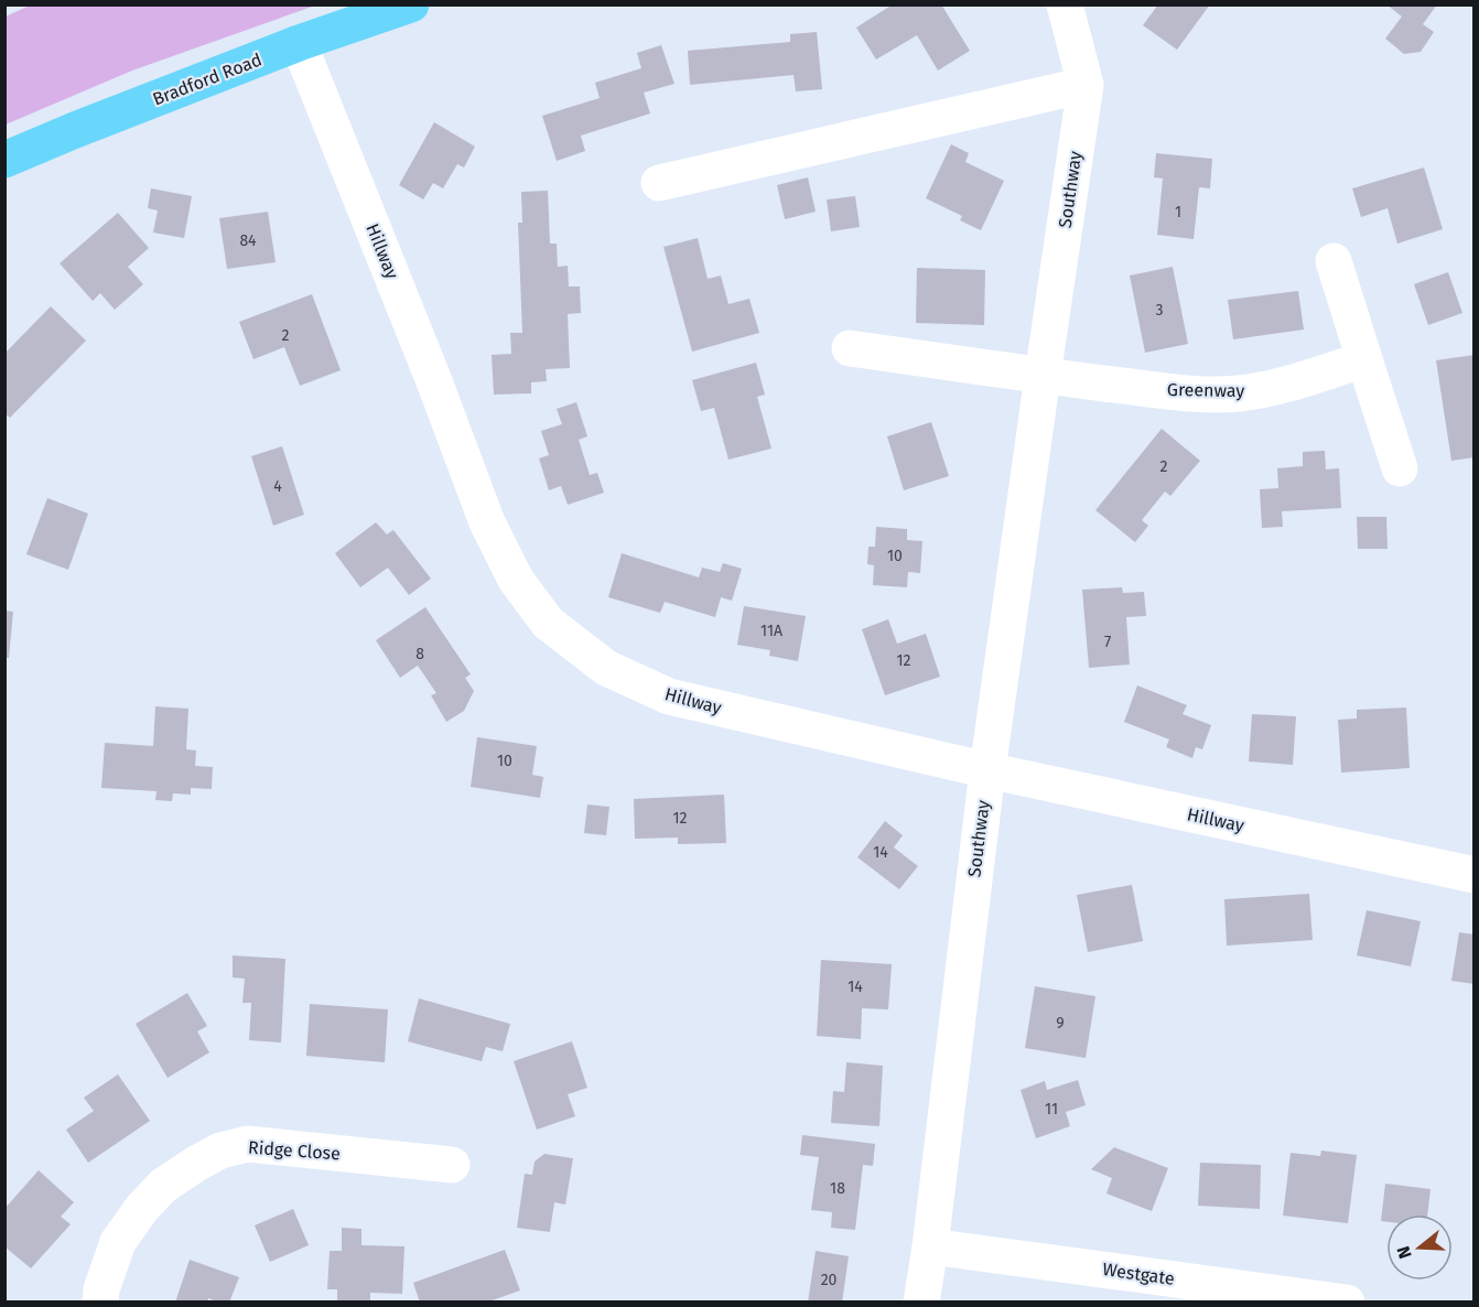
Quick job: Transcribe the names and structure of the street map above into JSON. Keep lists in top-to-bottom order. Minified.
{"streets":{"main road":["Bradford Road"],"street":["Southway","Hillway","Greenway","Ridge Close","Westgate"]},"crossings":[["Bradford Road","Hillway"],["Southway","Hillway"],["Southway","Greenway"],["Southway","Westgate"]],"house_numbers":["1","84","3","2","2","4","10","11A","7","8","12","10","12","14","14","9","11","18","20"],"north":"left"}
